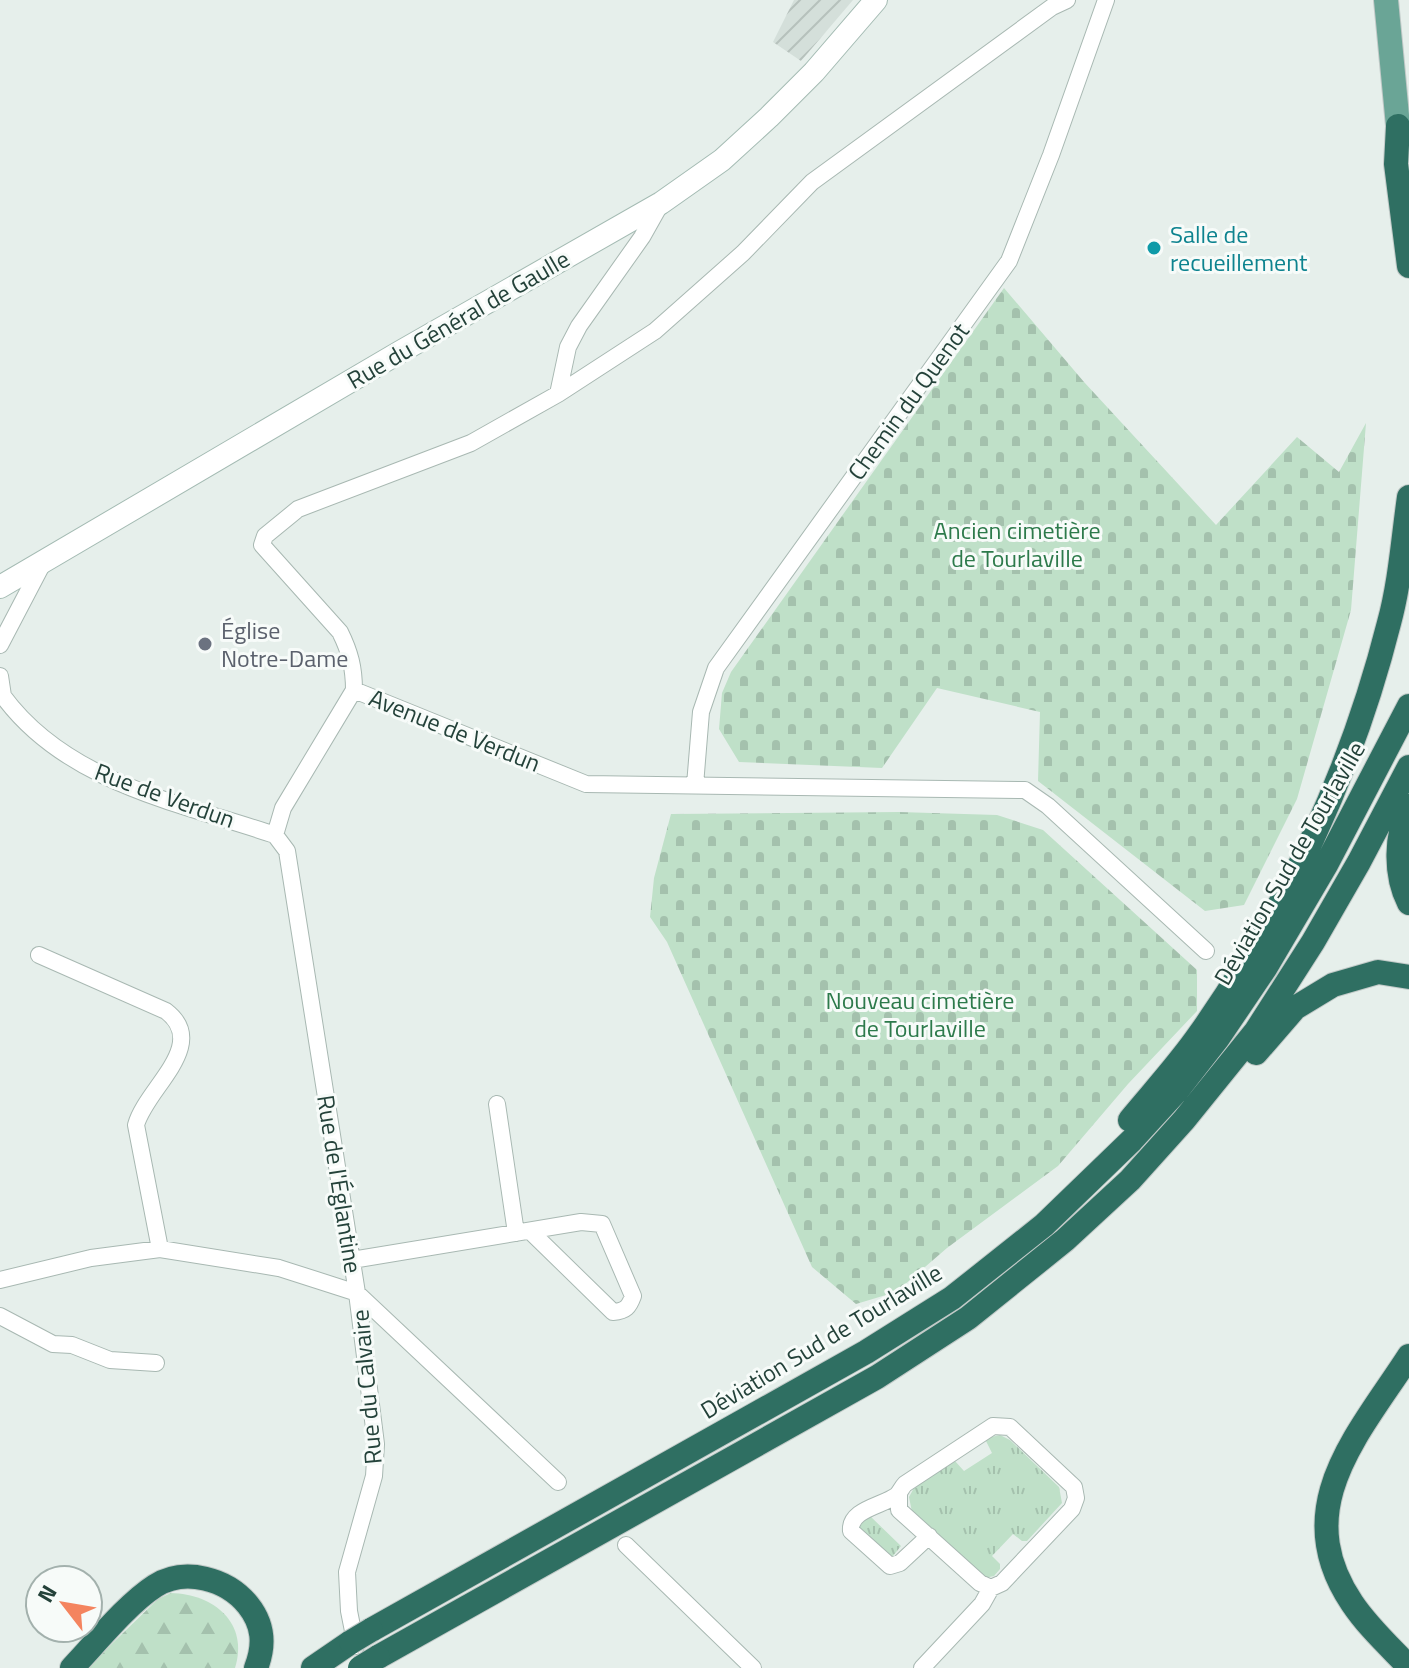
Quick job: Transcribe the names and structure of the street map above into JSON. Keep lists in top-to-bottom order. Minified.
{"streets":{"highway":["Déviation Sud de Tourlaville"],"main road":["Rue du Général de Gaulle"],"street":["Chemin du Quenot","Avenue de Verdun","Rue de Verdun","Rue de l'Églantine","Rue du Calvaire"]},"crossings":[["Chemin du Quenot","Avenue de Verdun"],["Rue de Verdun","Rue de l'Églantine"],["Rue de l'Églantine","Rue du Calvaire"]],"parks":["Ancien cimetière de Tourlaville","Nouveau cimetière de Tourlaville"],"places":["Salle de recueillement","Église Notre-Dame"],"north":"top left"}
